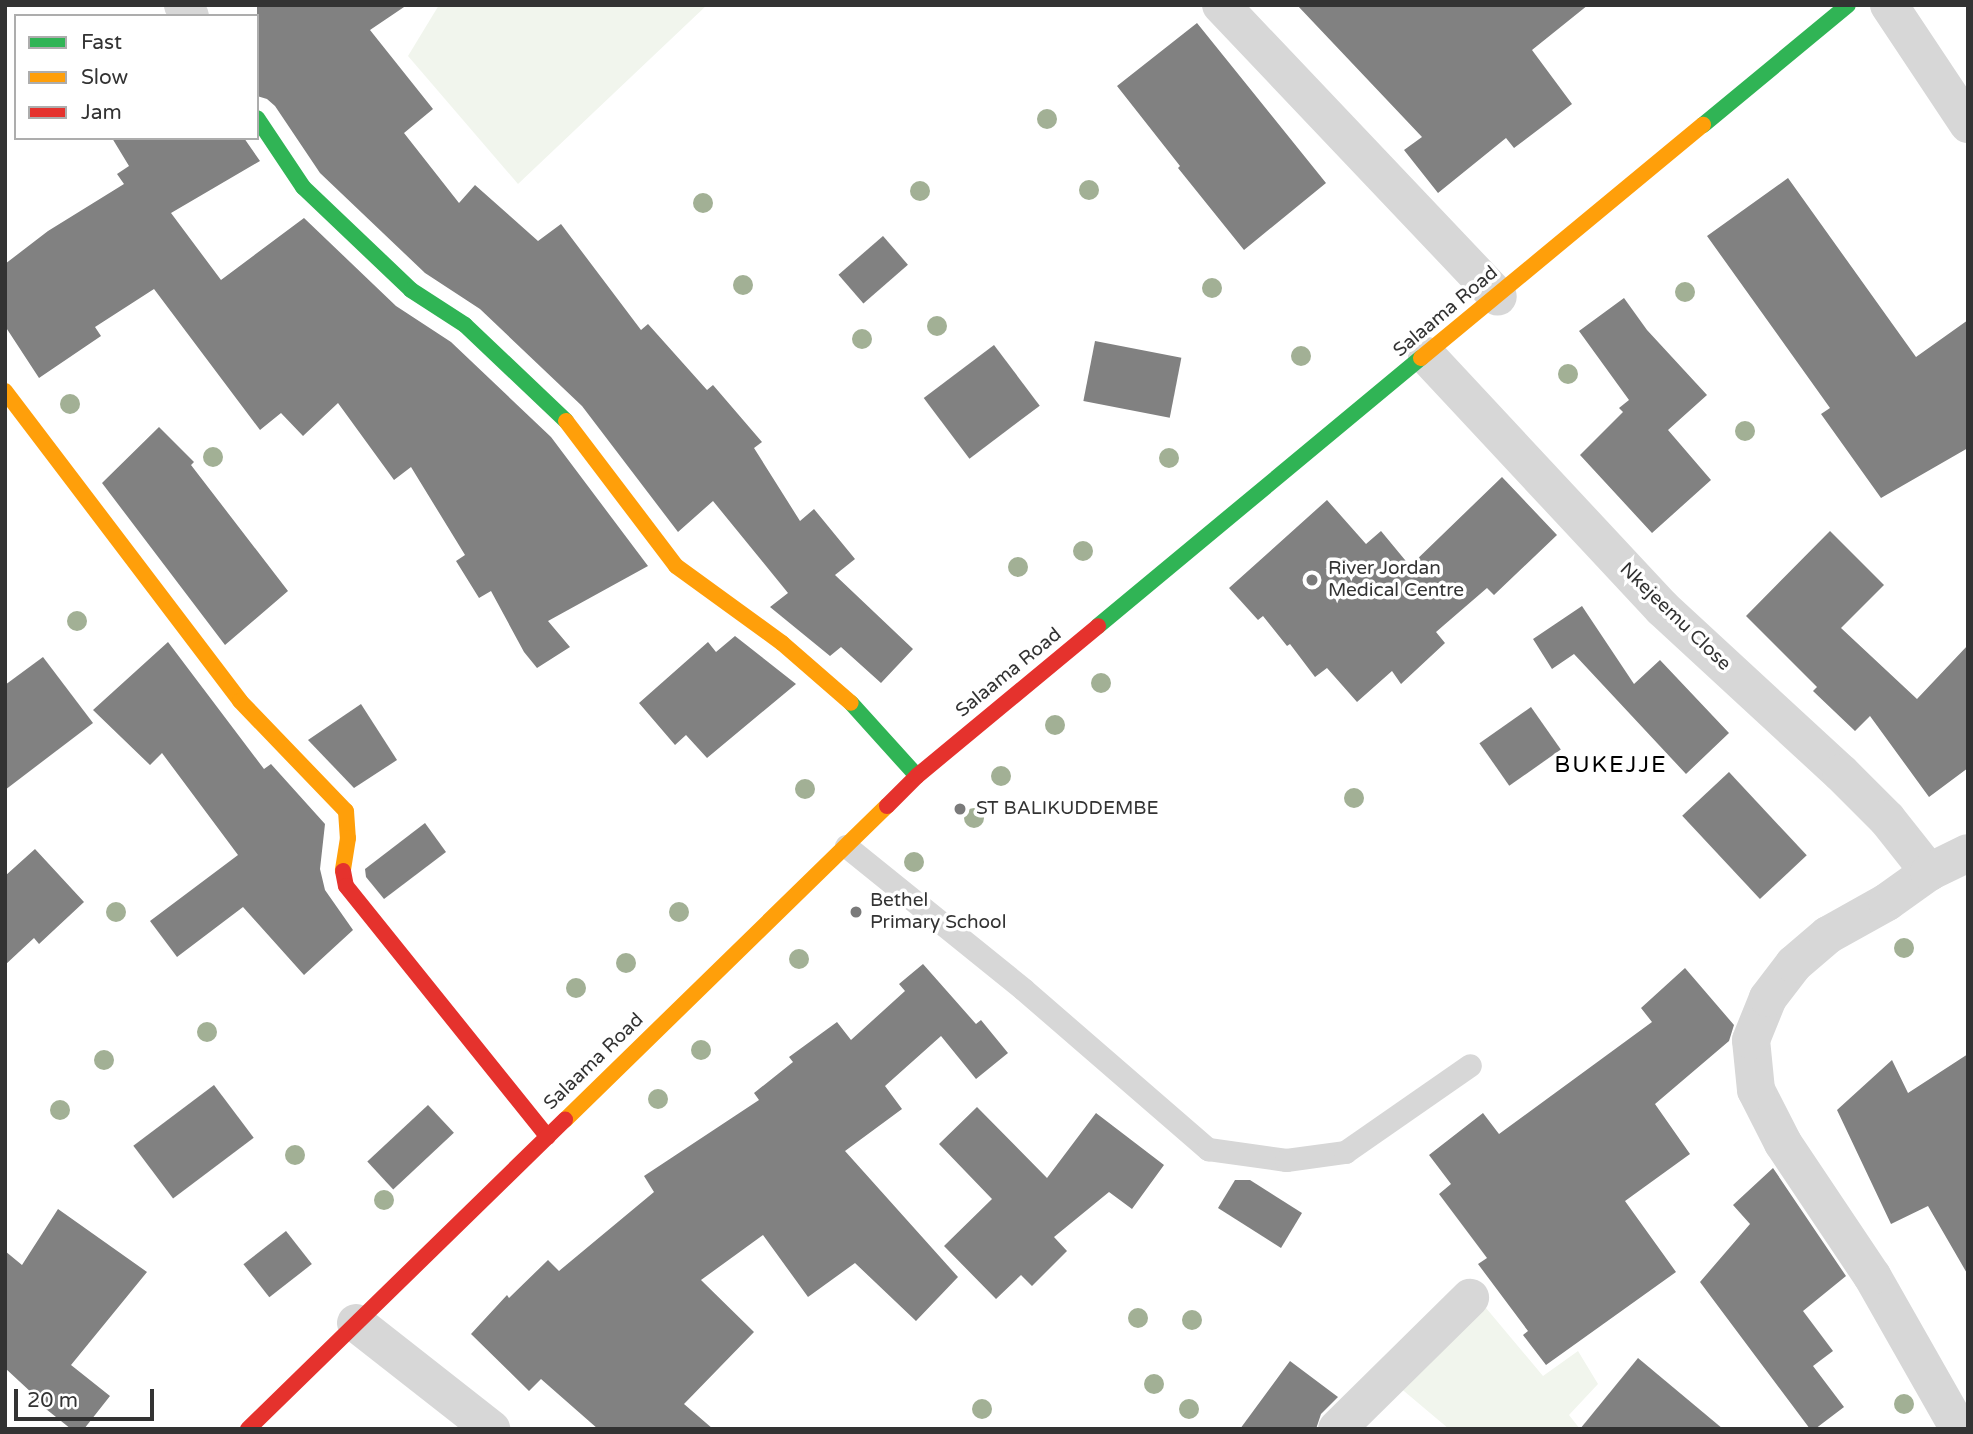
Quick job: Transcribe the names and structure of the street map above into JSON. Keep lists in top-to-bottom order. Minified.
{"streets":{"main road":["Salaama Road"],"street":["Nkejeemu Close"]},"crossings":[["Salaama Road","Nkejeemu Close"]],"districts":["BUKEJJE"],"places":["River Jordan Medical Centre","ST BALIKUDDEMBE","Bethel Primary School"],"legend":["Fast","Slow","Jam"],"scale_bar":"20 m"}
